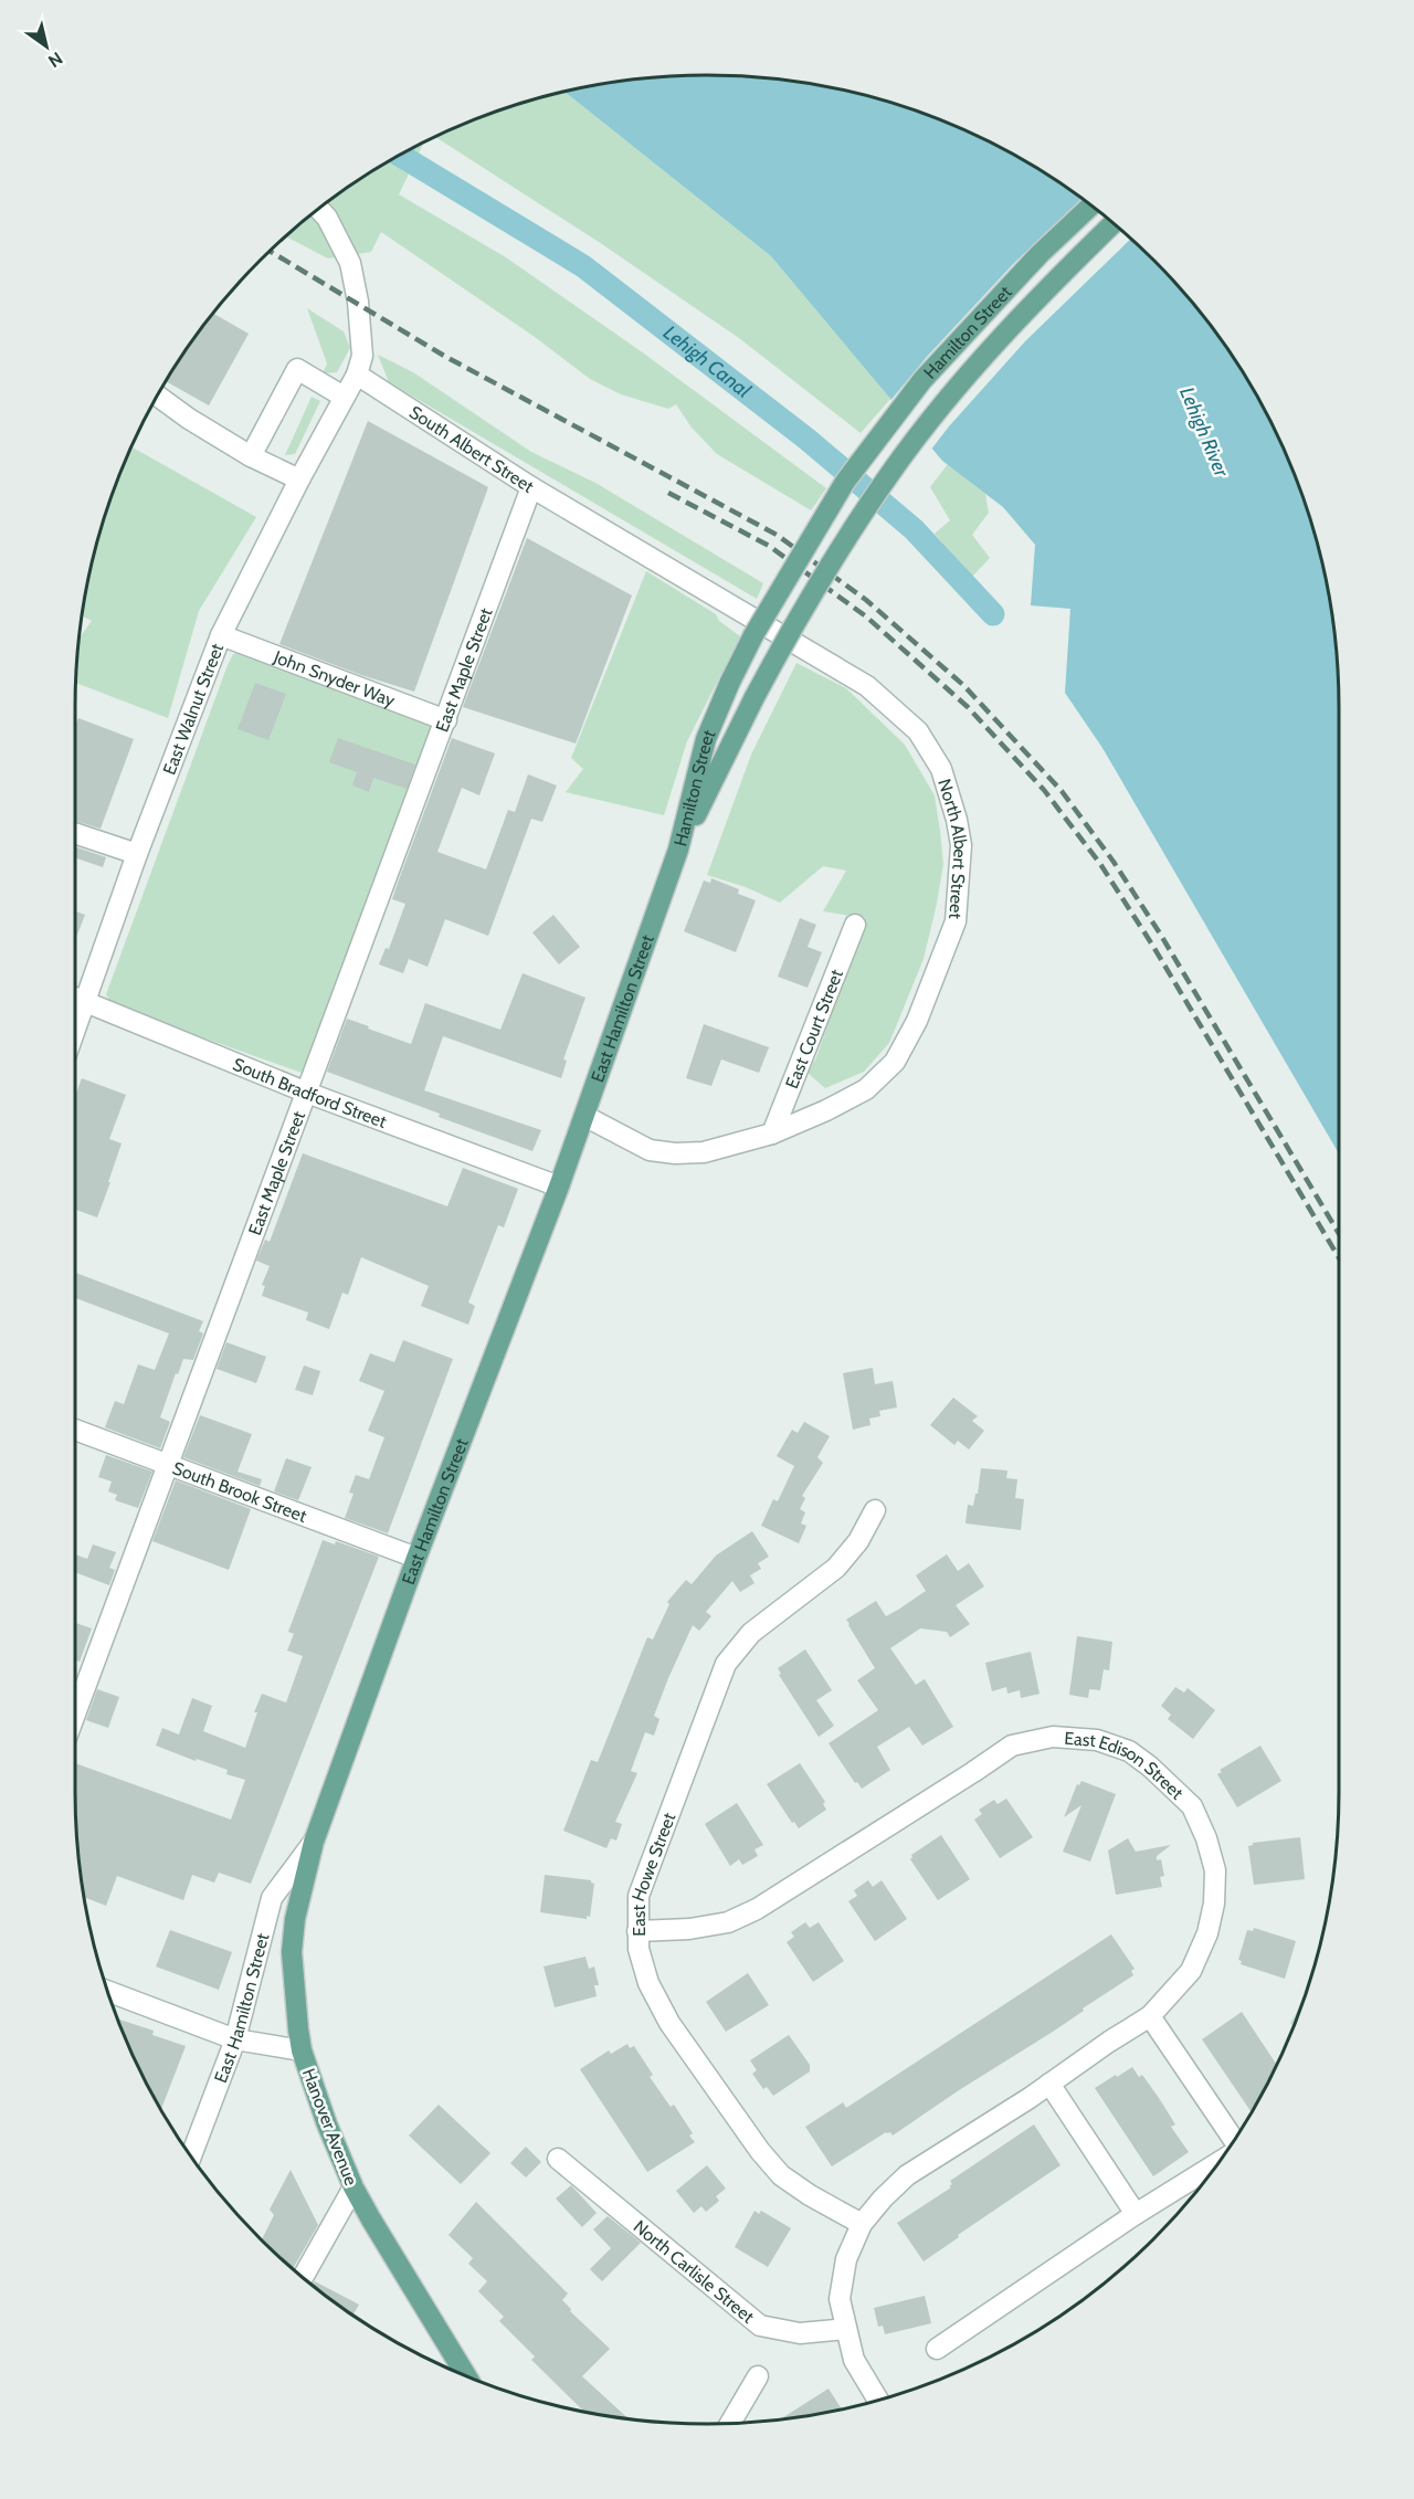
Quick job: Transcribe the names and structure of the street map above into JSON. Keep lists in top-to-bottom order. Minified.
{"streets":{"main road":["Hamilton Street","East Hamilton Street","Hanover Avenue"],"street":["South Albert Street","East Maple Street","John Snyder Way","East Walnut Street","North Albert Street","East Court Street","South Bradford Street","South Brook Street","East Edison Street","East Howe Street","North Carlisle Street"]},"crossings":[["Hamilton Street","East Hamilton Street"],["South Albert Street","East Maple Street"],["South Albert Street","East Walnut Street"],["South Albert Street","North Albert Street"],["East Maple Street","John Snyder Way"],["East Maple Street","South Bradford Street"],["East Maple Street","South Brook Street"],["John Snyder Way","East Walnut Street"],["East Walnut Street","South Bradford Street"],["North Albert Street","East Hamilton Street"],["North Albert Street","East Court Street"],["East Hamilton Street","South Bradford Street"],["East Hamilton Street","South Brook Street"],["East Hamilton Street","Hanover Avenue"],["East Edison Street","East Howe Street"],["East Edison Street","North Carlisle Street"]],"water":["Lehigh Canal","Lehigh River"],"north":"bottom right"}
